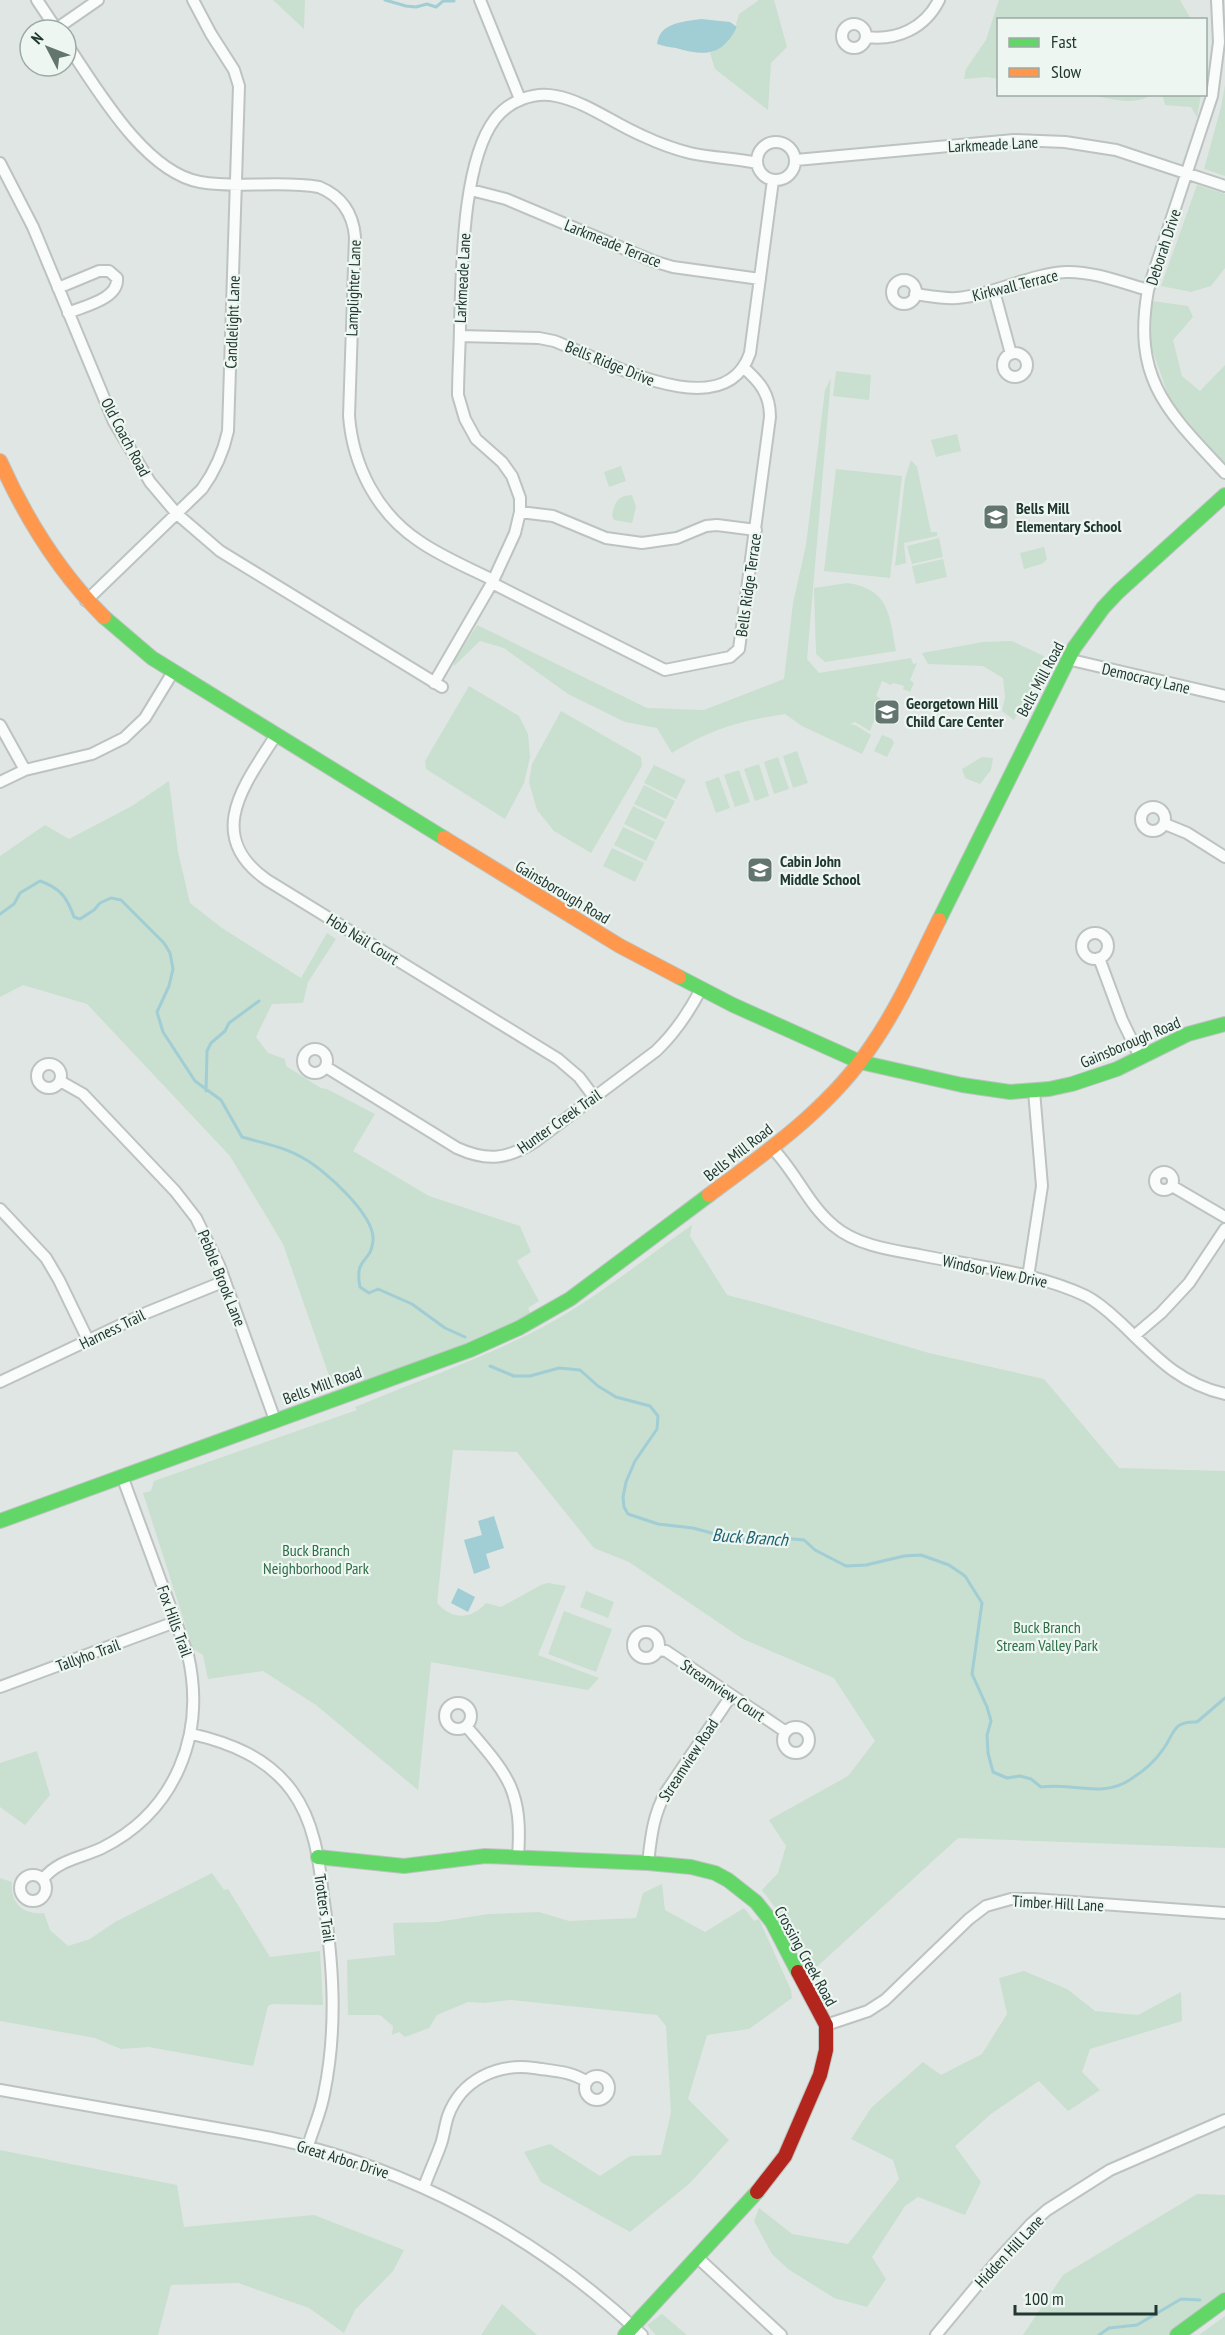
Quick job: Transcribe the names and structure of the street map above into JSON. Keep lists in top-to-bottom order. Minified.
{"streets":{"street":["Larkmeade Lane","Larkmeade Terrace","Deborah Drive","Kirkwall Terrace","Lamplighter Lane","Candlelight Lane","Bells Ridge Drive","Old Coach Road","Bells Ridge Terrace","Democracy Lane","Bells Mill Road","Gainsborough Road","Hob Nail Court","Hunter Creek Trail","Windsor View Drive","Pebble Brook Lane","Harness Trail","Fox Hills Trail","Tallyho Trail","Streamview Court","Streamview Road","Timber Hill Lane","Trotters Trail","Crossing Creek Road","Great Arbor Drive","Hidden Hill Lane"]},"crossings":[["Larkmeade Lane","Larkmeade Terrace"],["Larkmeade Lane","Deborah Drive"],["Larkmeade Lane","Lamplighter Lane"],["Larkmeade Lane","Bells Ridge Drive"],["Larkmeade Lane","Old Coach Road"],["Larkmeade Lane","Bells Ridge Terrace"],["Deborah Drive","Kirkwall Terrace"],["Lamplighter Lane","Candlelight Lane"],["Lamplighter Lane","Bells Ridge Terrace"],["Candlelight Lane","Old Coach Road"],["Candlelight Lane","Gainsborough Road"],["Bells Ridge Drive","Bells Ridge Terrace"],["Democracy Lane","Bells Mill Road"],["Bells Mill Road","Gainsborough Road"],["Bells Mill Road","Windsor View Drive"],["Bells Mill Road","Pebble Brook Lane"],["Bells Mill Road","Fox Hills Trail"],["Gainsborough Road","Hob Nail Court"],["Gainsborough Road","Hunter Creek Trail"],["Hob Nail Court","Hunter Creek Trail"],["Pebble Brook Lane","Harness Trail"],["Fox Hills Trail","Tallyho Trail"],["Fox Hills Trail","Trotters Trail"],["Streamview Court","Streamview Road"],["Streamview Road","Crossing Creek Road"],["Timber Hill Lane","Crossing Creek Road"],["Trotters Trail","Crossing Creek Road"],["Trotters Trail","Great Arbor Drive"],["Crossing Creek Road","Great Arbor Drive"]],"water":["Buck Branch"],"parks":["Buck Branch Neighborhood Park","Buck Branch Stream Valley Park"],"places":{"school or university":["Bells Mill Elementary School","Georgetown Hill Child Care Center","Cabin John Middle School"]},"legend":["Fast","Slow"],"scale_bar":"100 m","north":"top left"}
